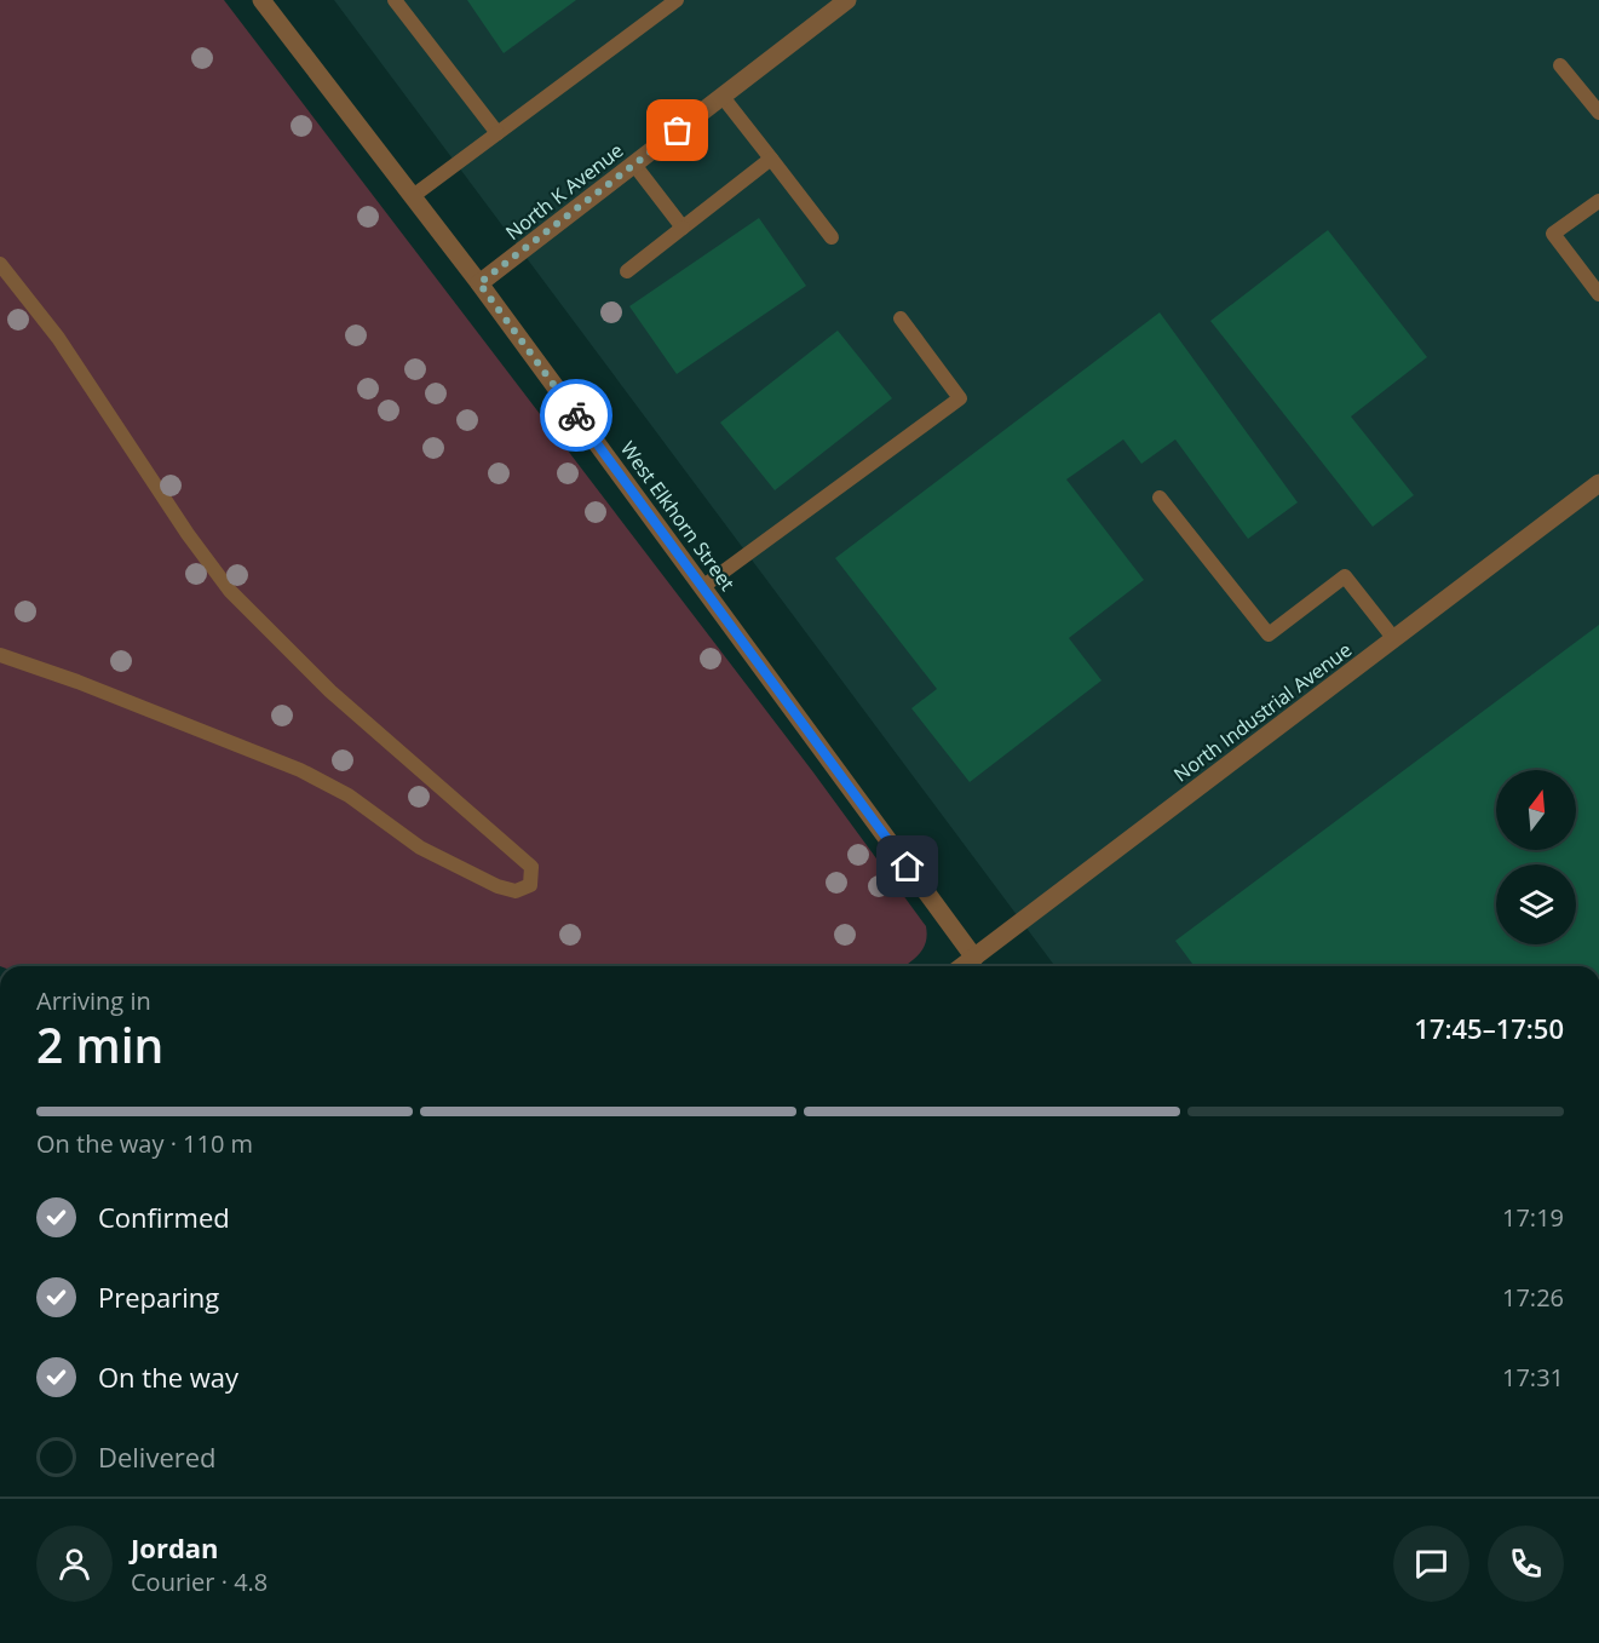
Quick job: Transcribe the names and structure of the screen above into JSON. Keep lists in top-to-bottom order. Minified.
{"streets":{"street":["North K Avenue","West Elkhorn Street","North Industrial Avenue"]},"crossings":[["North K Avenue","West Elkhorn Street"],["West Elkhorn Street","North Industrial Avenue"]],"north":"top","page":{"heading":["2 min","Arriving in","17:45–17:50"],"panel":["Jordan","Courier · 4.8"],"bar":"On the way · 110 m","list":[["Confirmed","17:19"],["Preparing","17:26"],["On the way","17:31"],"Delivered"]}}
